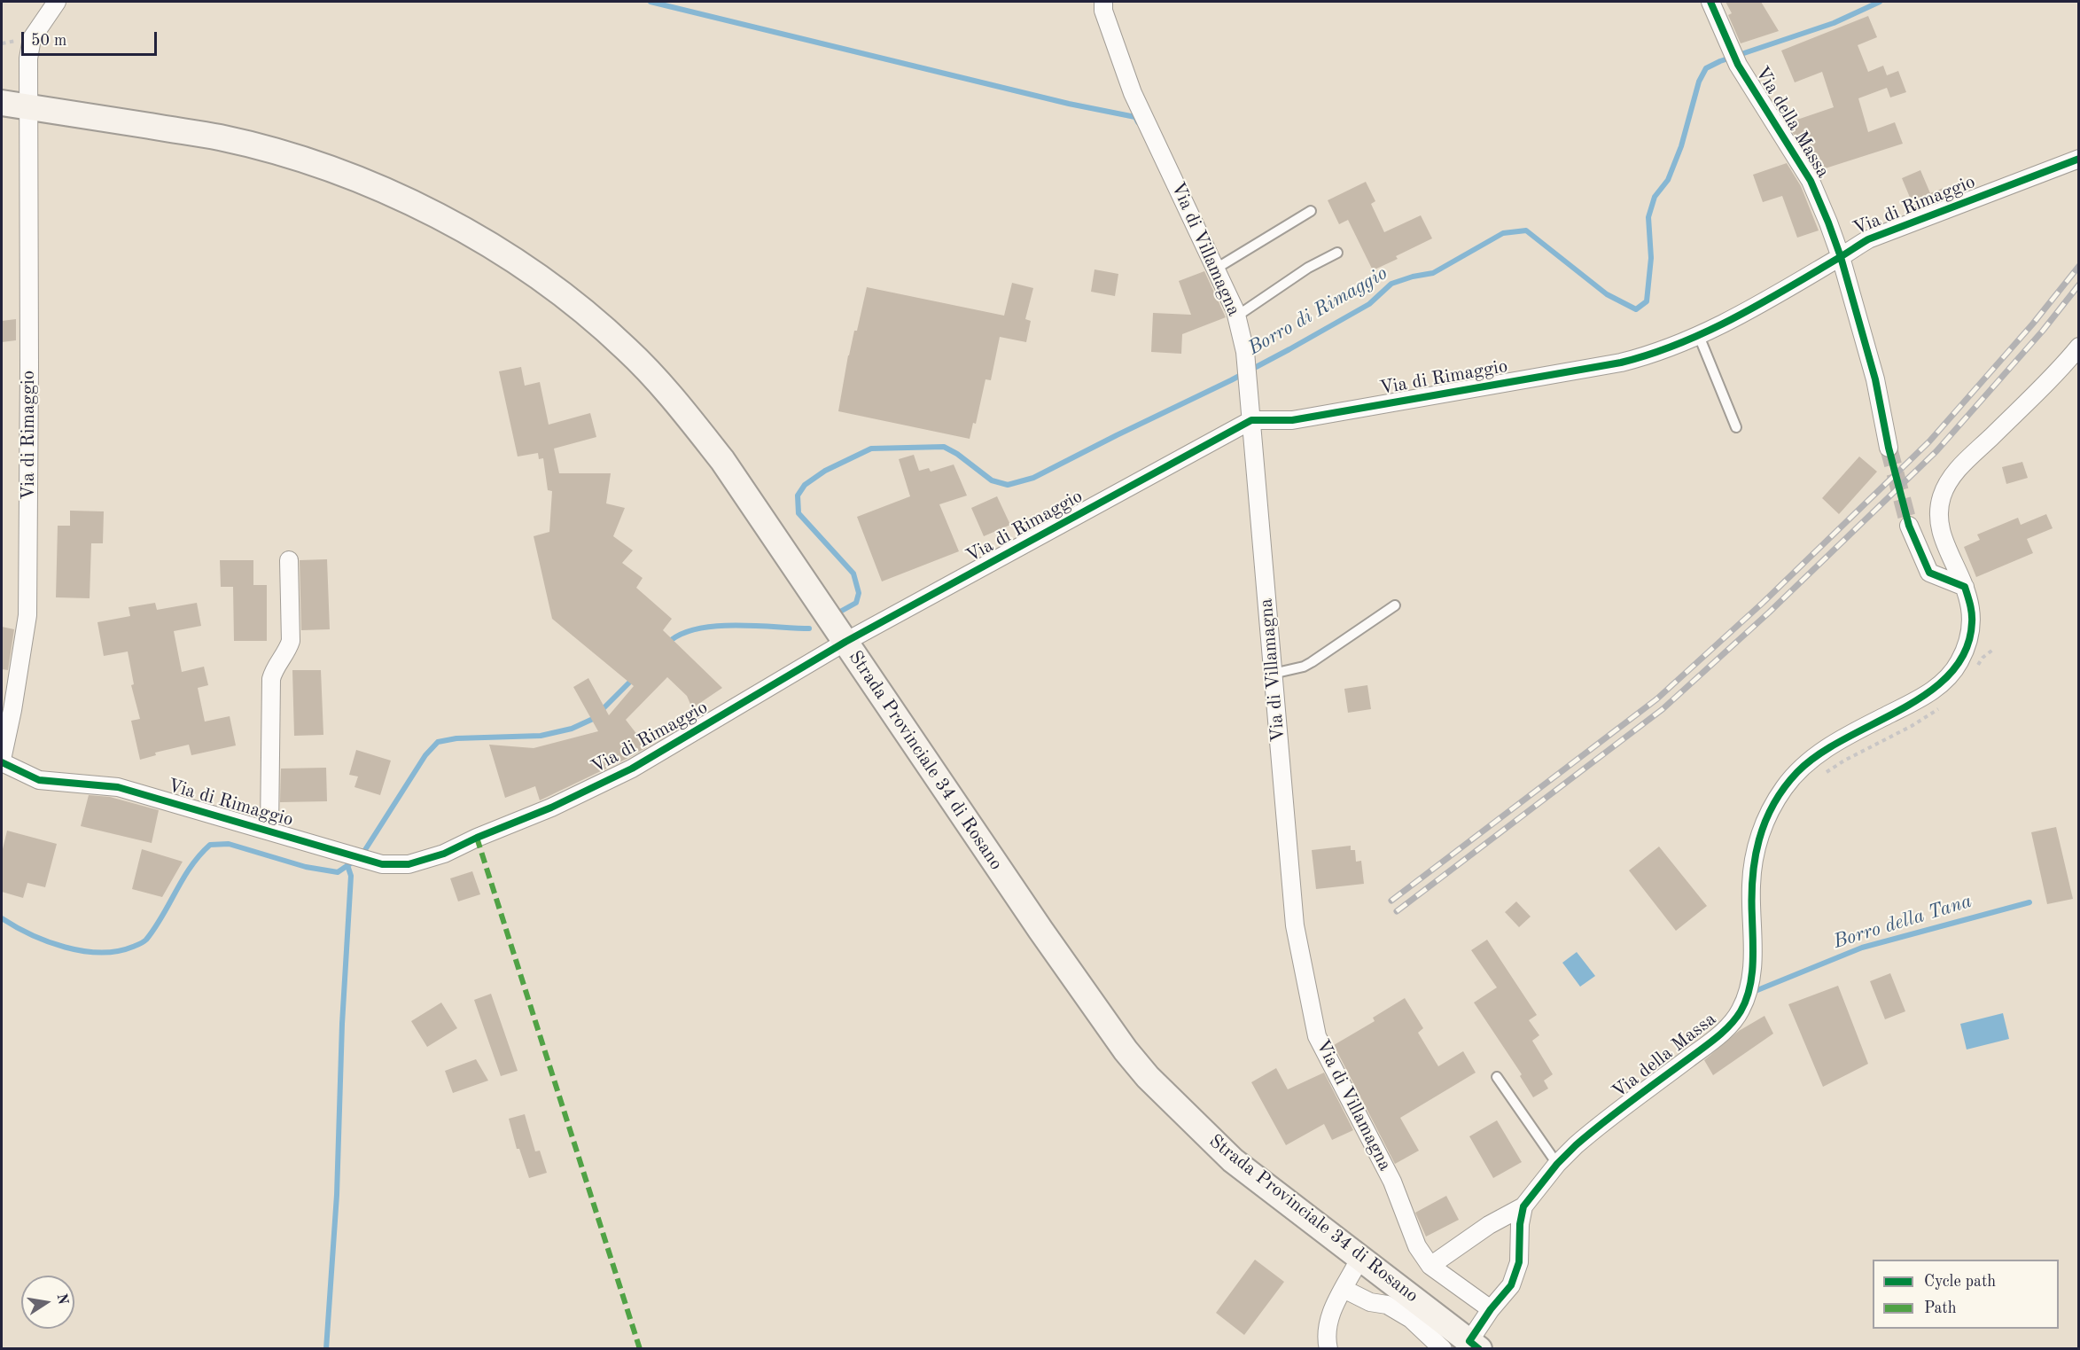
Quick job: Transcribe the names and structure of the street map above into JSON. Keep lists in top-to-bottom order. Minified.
{"streets":{"main road":["Strada Provinciale 34 di Rosano"],"street":["Via della Massa","Via di Rimaggio","Via di Villamagna"]},"crossings":[["Via della Massa","Via di Rimaggio"],["Via della Massa","Via di Villamagna"],["Via di Rimaggio","Via di Villamagna"],["Via di Rimaggio","Strada Provinciale 34 di Rosano"]],"water":["Borro di Rimaggio","Borro della Tana"],"legend":["Cycle path","Path"],"scale_bar":"50 m","north":"right"}
